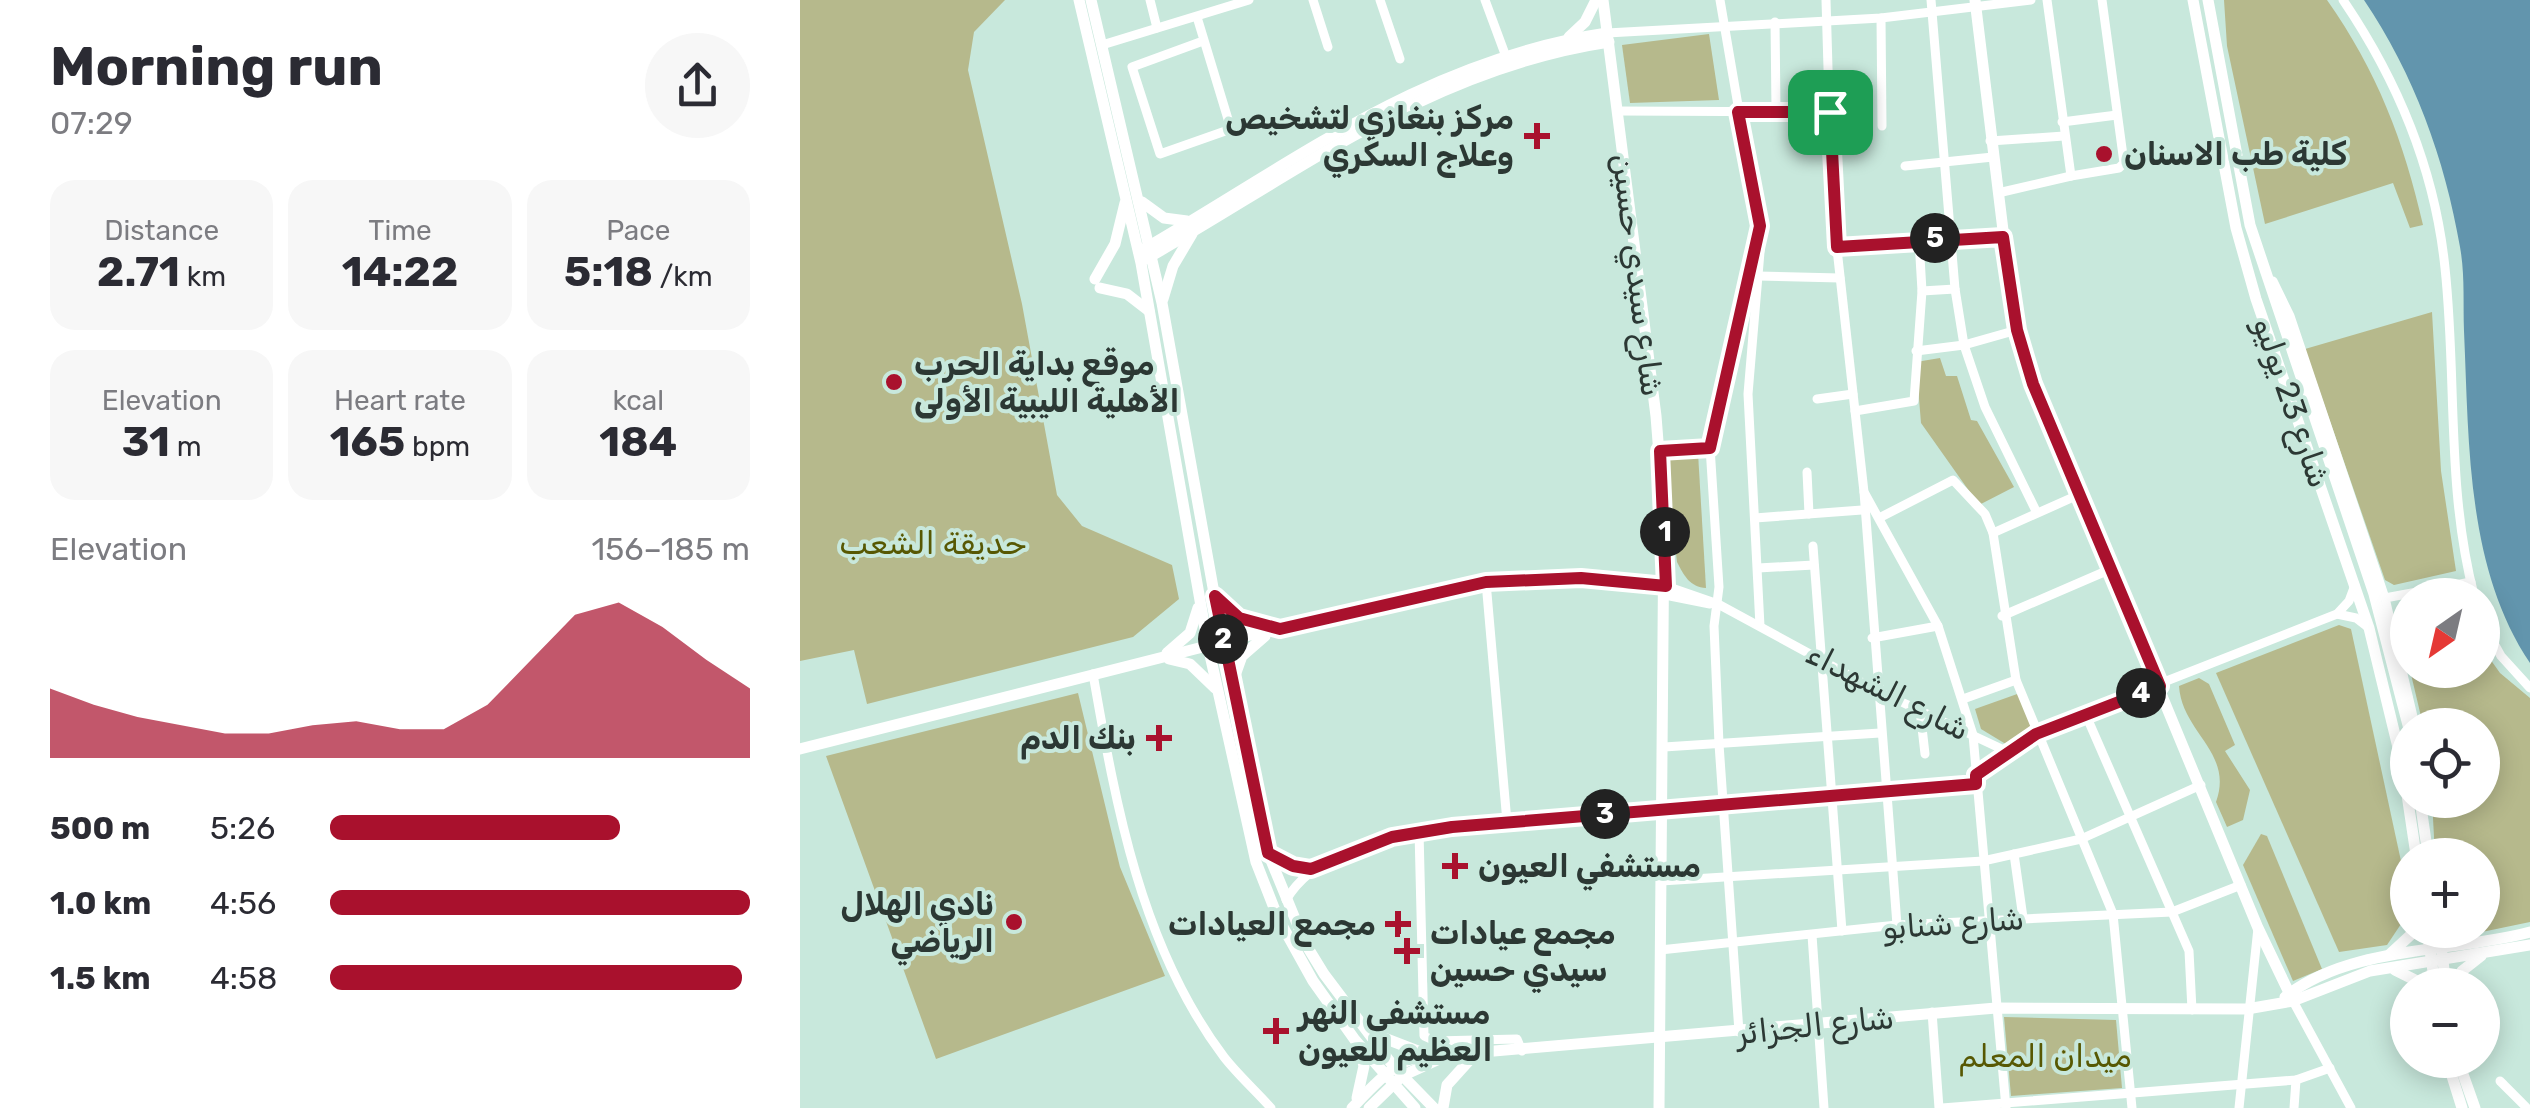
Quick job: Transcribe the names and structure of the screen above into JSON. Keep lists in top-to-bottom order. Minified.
{"streets":{"main road":["شارع سيدي حسين","شارع 23 يوليو","شارع الجزائر"],"street":["شارع الشهداء","شارع شنابو"]},"crossings":[["شارع سيدي حسين","شارع الشهداء"],["شارع سيدي حسين","شارع شنابو"],["شارع سيدي حسين","شارع الجزائر"]],"parks":["حديقة الشعب","ميدان المعلم"],"places":{"health":["مركز بنغازي لتشخيص وعلاج السكري","بنك الدم","مستشفي العيون","مجمع العيادات","مجمع عيادات سيدي حسين","مستشفى النهر العظيم للعيون"],"other":["كلية طب الاسنان","موقع بداية الحرب الأهلية الليبية الأولى","نادي الهلال الرياضي"]},"north":"bottom left","page":{"heading":["Morning run","07:29"],"stats":[["Distance","2.71 km"],["Time","14:22"],["Pace","5:18 /km"],["Elevation","31 m"],["Heart rate","165 bpm"],["kcal","184"]],"pins":["5","1","2","4","3"],"chart":["Elevation","156–185 m"],"map_buttons":["+","−"],"list":[{"name":"500 m","note":"5:26"},{"name":"1.0 km","note":"4:56"},{"name":"1.5 km","note":"4:58"}]}}
